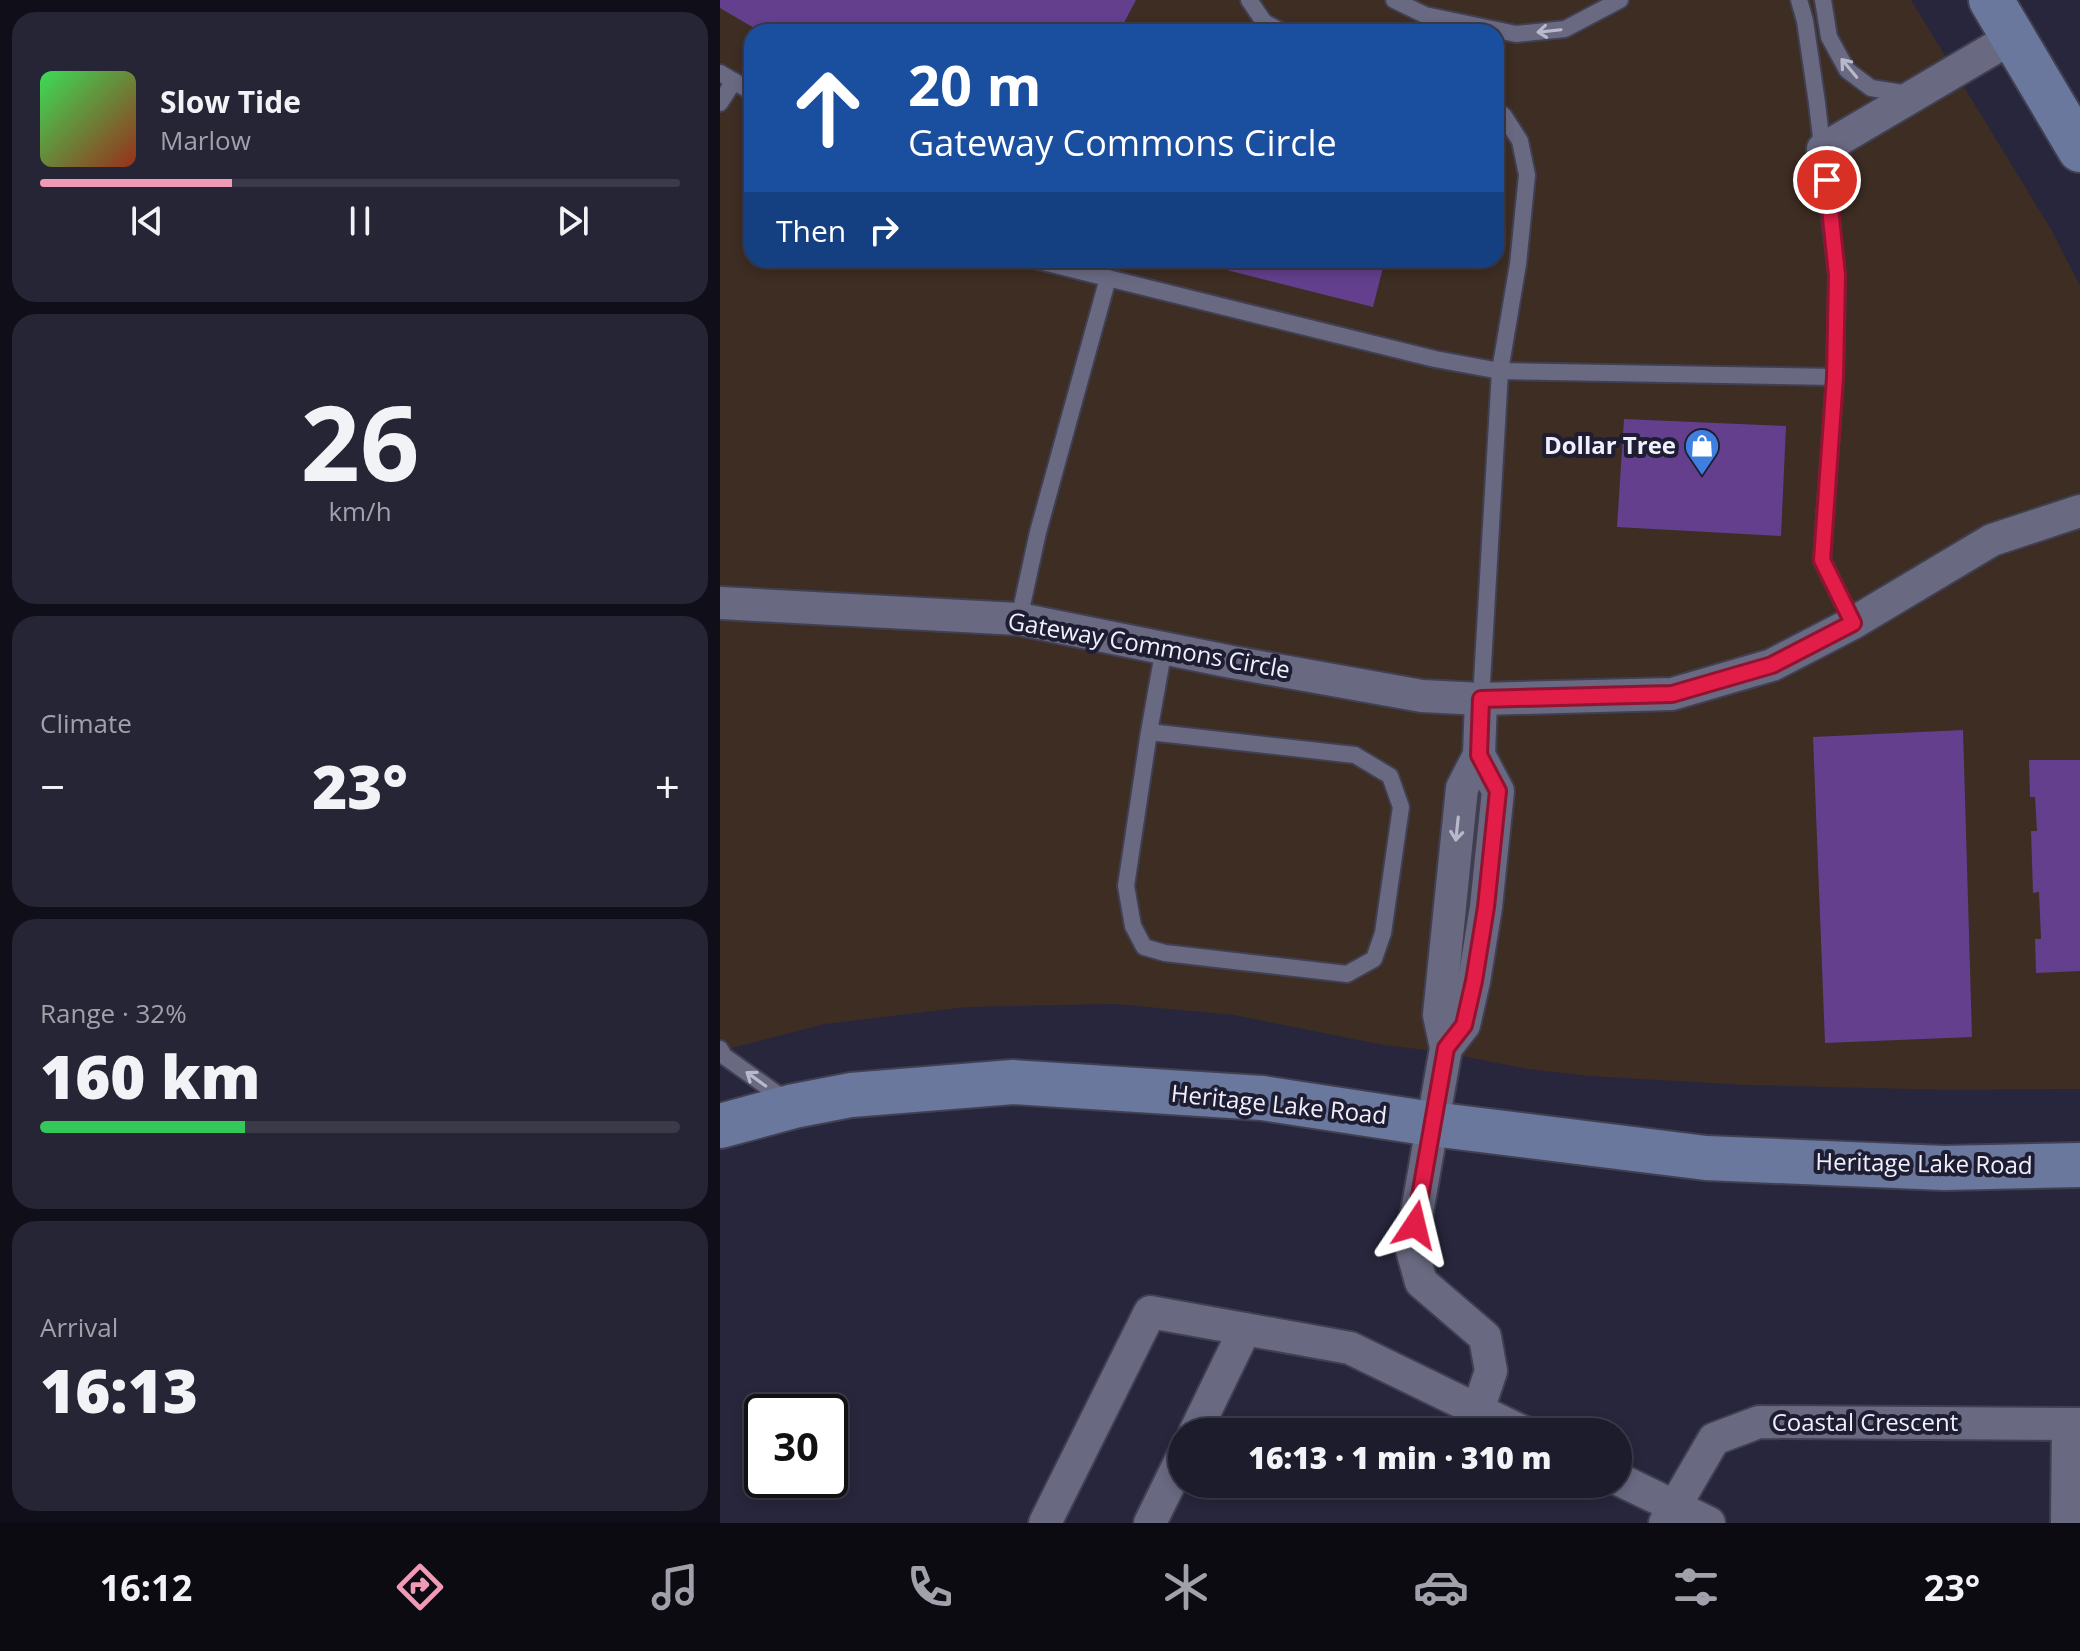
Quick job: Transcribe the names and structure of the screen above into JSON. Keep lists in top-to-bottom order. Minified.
{"streets":{"main road":["Heritage Lake Road"],"street":["Gateway Commons Circle","Coastal Crescent"]},"places":{"shop":["Dollar Tree"]},"page":{"turn":["20 m","Gateway Commons Circle"],"song":["Slow Tide","Marlow"],"then":"Then","tile":[["26","km/h"],"Climate",["Range · 32%","160 km"],["Arrival","16:13"]],"heat":["−","23°","+"],"limit":"30","trip":"16:13 · 1 min · 310 m","tabs":["16:12","23°"]}}
